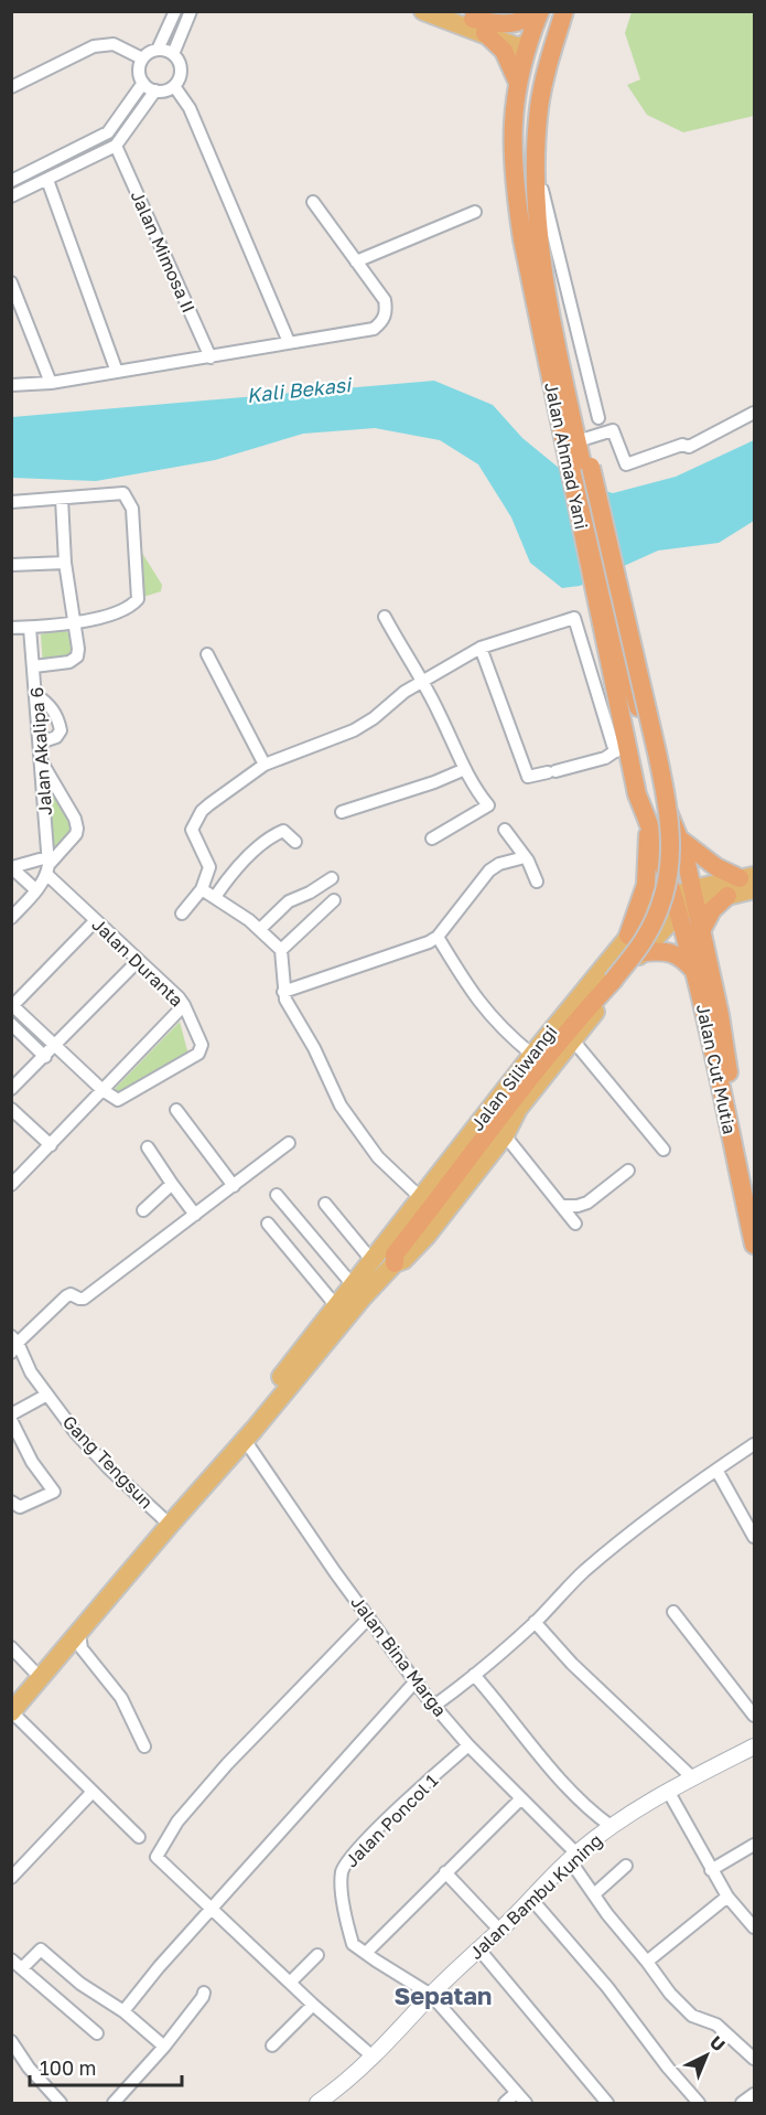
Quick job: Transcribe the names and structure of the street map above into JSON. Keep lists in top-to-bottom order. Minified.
{"streets":{"highway":["Jalan Ahmad Yani","Jalan Cut Mutia"],"main road":["Jalan Siliwangi"],"street":["Jalan Mimosa II","Jalan Akalipa 6","Jalan Duranta","Gang Tengsun","Jalan Bina Marga","Jalan Poncol 1","Jalan Bambu Kuning"]},"crossings":[["Jalan Ahmad Yani","Jalan Cut Mutia"],["Jalan Ahmad Yani","Jalan Siliwangi"],["Jalan Akalipa 6","Jalan Duranta"],["Jalan Cut Mutia","Jalan Siliwangi"],["Jalan Bina Marga","Jalan Poncol 1"],["Jalan Bina Marga","Jalan Bambu Kuning"]],"districts":["Sepatan"],"water":["Kali Bekasi"],"scale_bar":"100 m","north":"top right"}
